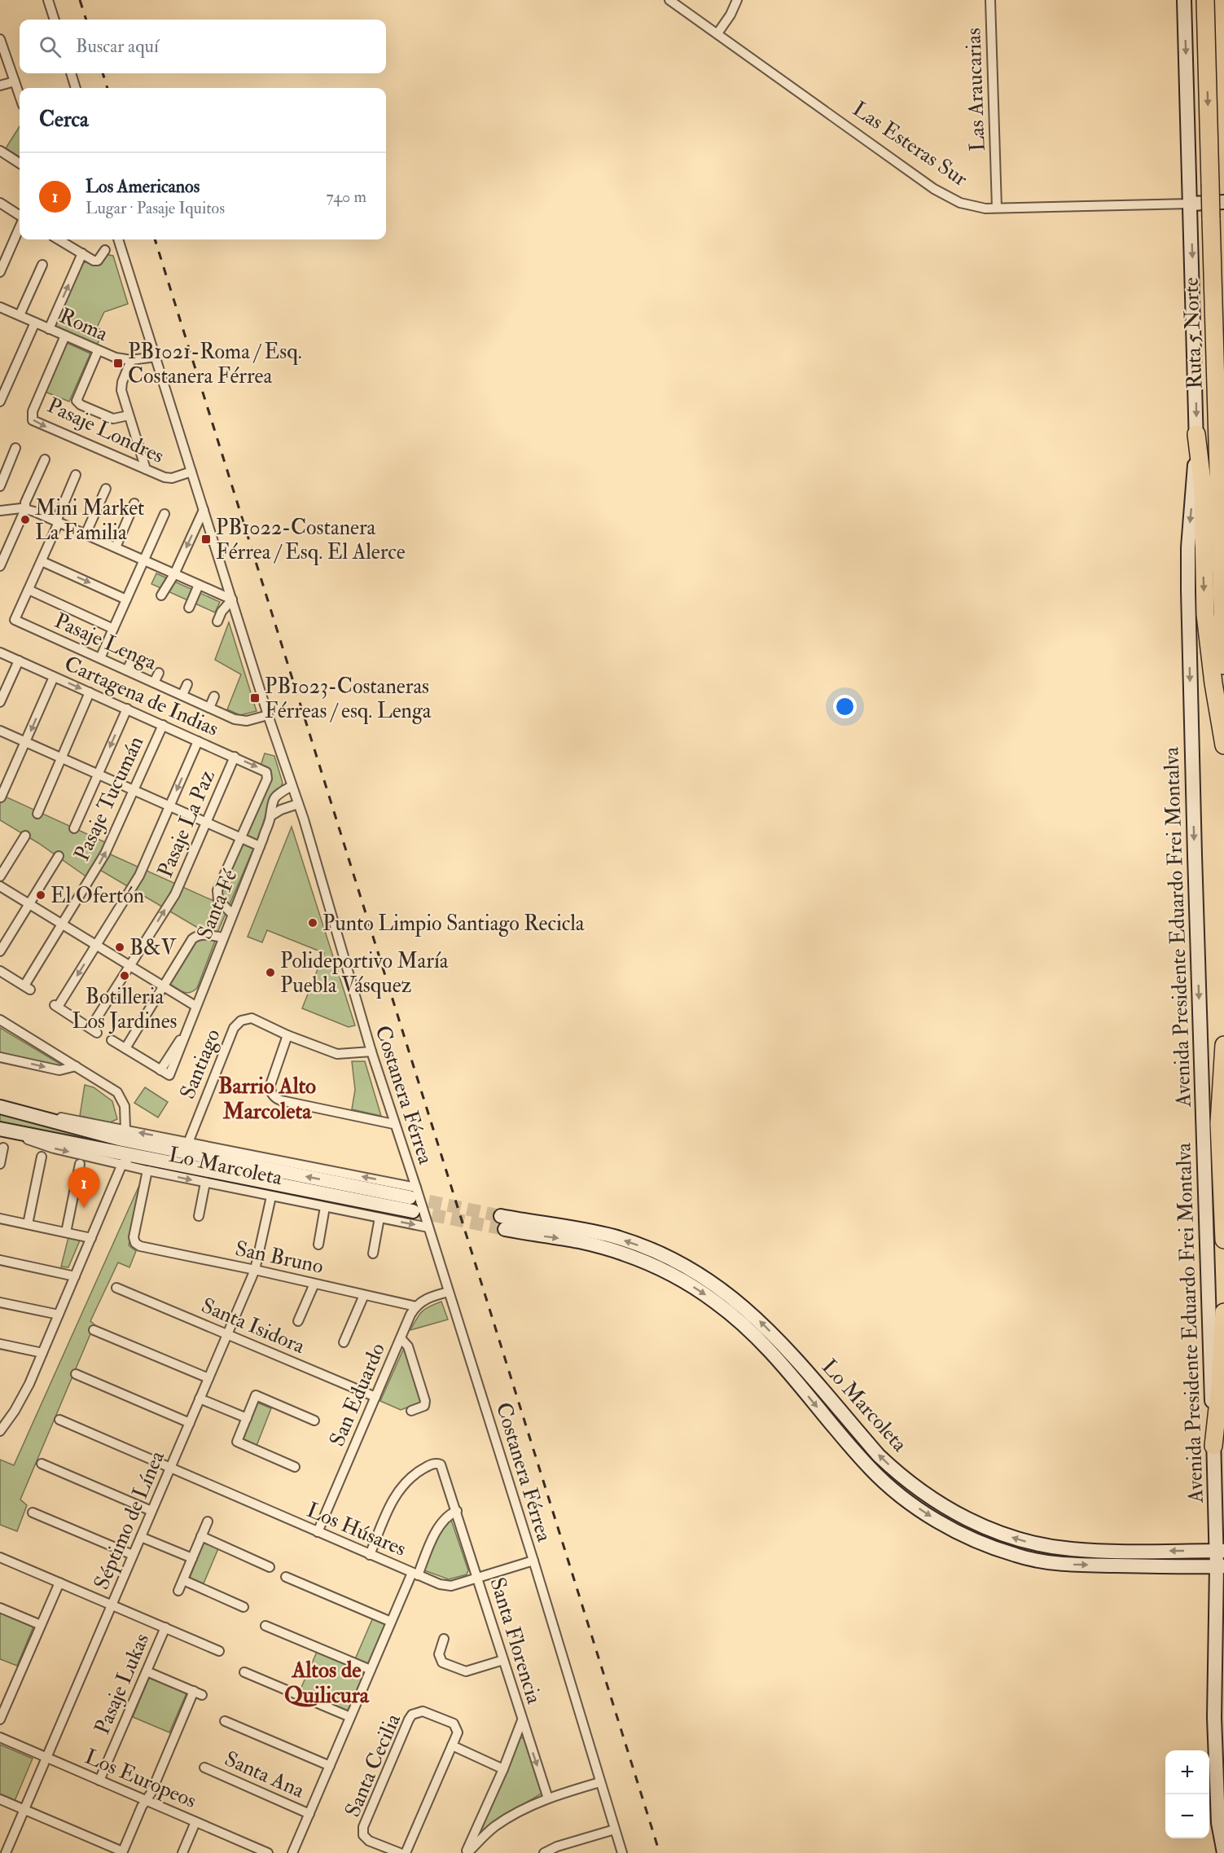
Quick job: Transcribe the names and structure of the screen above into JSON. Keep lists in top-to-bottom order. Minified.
{"streets":{"highway":["Ruta 5 Norte"],"main road":["Las Esteras Sur","Avenida Presidente Eduardo Frei Montalva","Lo Marcoleta"],"street":["Las Araucarias","Roma","Pasaje Londres","Pasaje Lenga","Cartagena de Indias","Pasaje Tucumán","Pasaje La Paz","Santa Fé","Santiago","Costanera Férrea","San Bruno","Santa Isidora","San Eduardo","Séptimo de Línea","Los Húsares","Santa Florencia","Pasaje Lukas","Santa Cecilia","Santa Ana","Los Europeos"]},"crossings":[["Las Araucarias","Las Esteras Sur"],["Las Esteras Sur","Avenida Presidente Eduardo Frei Montalva"],["Roma","Pasaje Londres"],["Roma","Costanera Férrea"],["Pasaje Londres","Costanera Férrea"],["Pasaje Lenga","Costanera Férrea"],["Cartagena de Indias","Pasaje Tucumán"],["Cartagena de Indias","Pasaje La Paz"],["Santa Fé","Costanera Férrea"],["Avenida Presidente Eduardo Frei Montalva","Lo Marcoleta"],["Santiago","Costanera Férrea"],["Santiago","Lo Marcoleta"],["Costanera Férrea","Lo Marcoleta"],["Costanera Férrea","Los Húsares"],["Lo Marcoleta","San Bruno"],["Lo Marcoleta","Séptimo de Línea"],["San Bruno","San Eduardo"],["San Bruno","Séptimo de Línea"],["Santa Isidora","San Eduardo"],["Santa Isidora","Séptimo de Línea"],["San Eduardo","Los Húsares"],["Séptimo de Línea","Los Húsares"],["Séptimo de Línea","Los Europeos"],["Los Húsares","Santa Florencia"],["Pasaje Lukas","Los Europeos"]],"one_way":["Avenida Presidente Eduardo Frei Montalva"],"districts":["Barrio Alto Marcoleta","Altos de Quilicura"],"places":{"transit":["PB1021-Roma / Esq. Costanera Férrea","PB1022-Costanera Férrea / Esq. El Alerce","PB1023-Costaneras Férreas / esq. Lenga"],"other":["Mini Market La Familia","El Ofertón","Punto Limpio Santiago Recicla","B&V","Polideportivo María Puebla Vásquez","Botilleria Los Jardines"]},"page":{"search":"Buscar aquí","heading":"Cerca","list":[{"mark":"1","name":"Los Americanos","note":"Lugar · Pasaje Iquitos","value":"740 m"}],"pins":"1","map_buttons":["+","−"]}}
